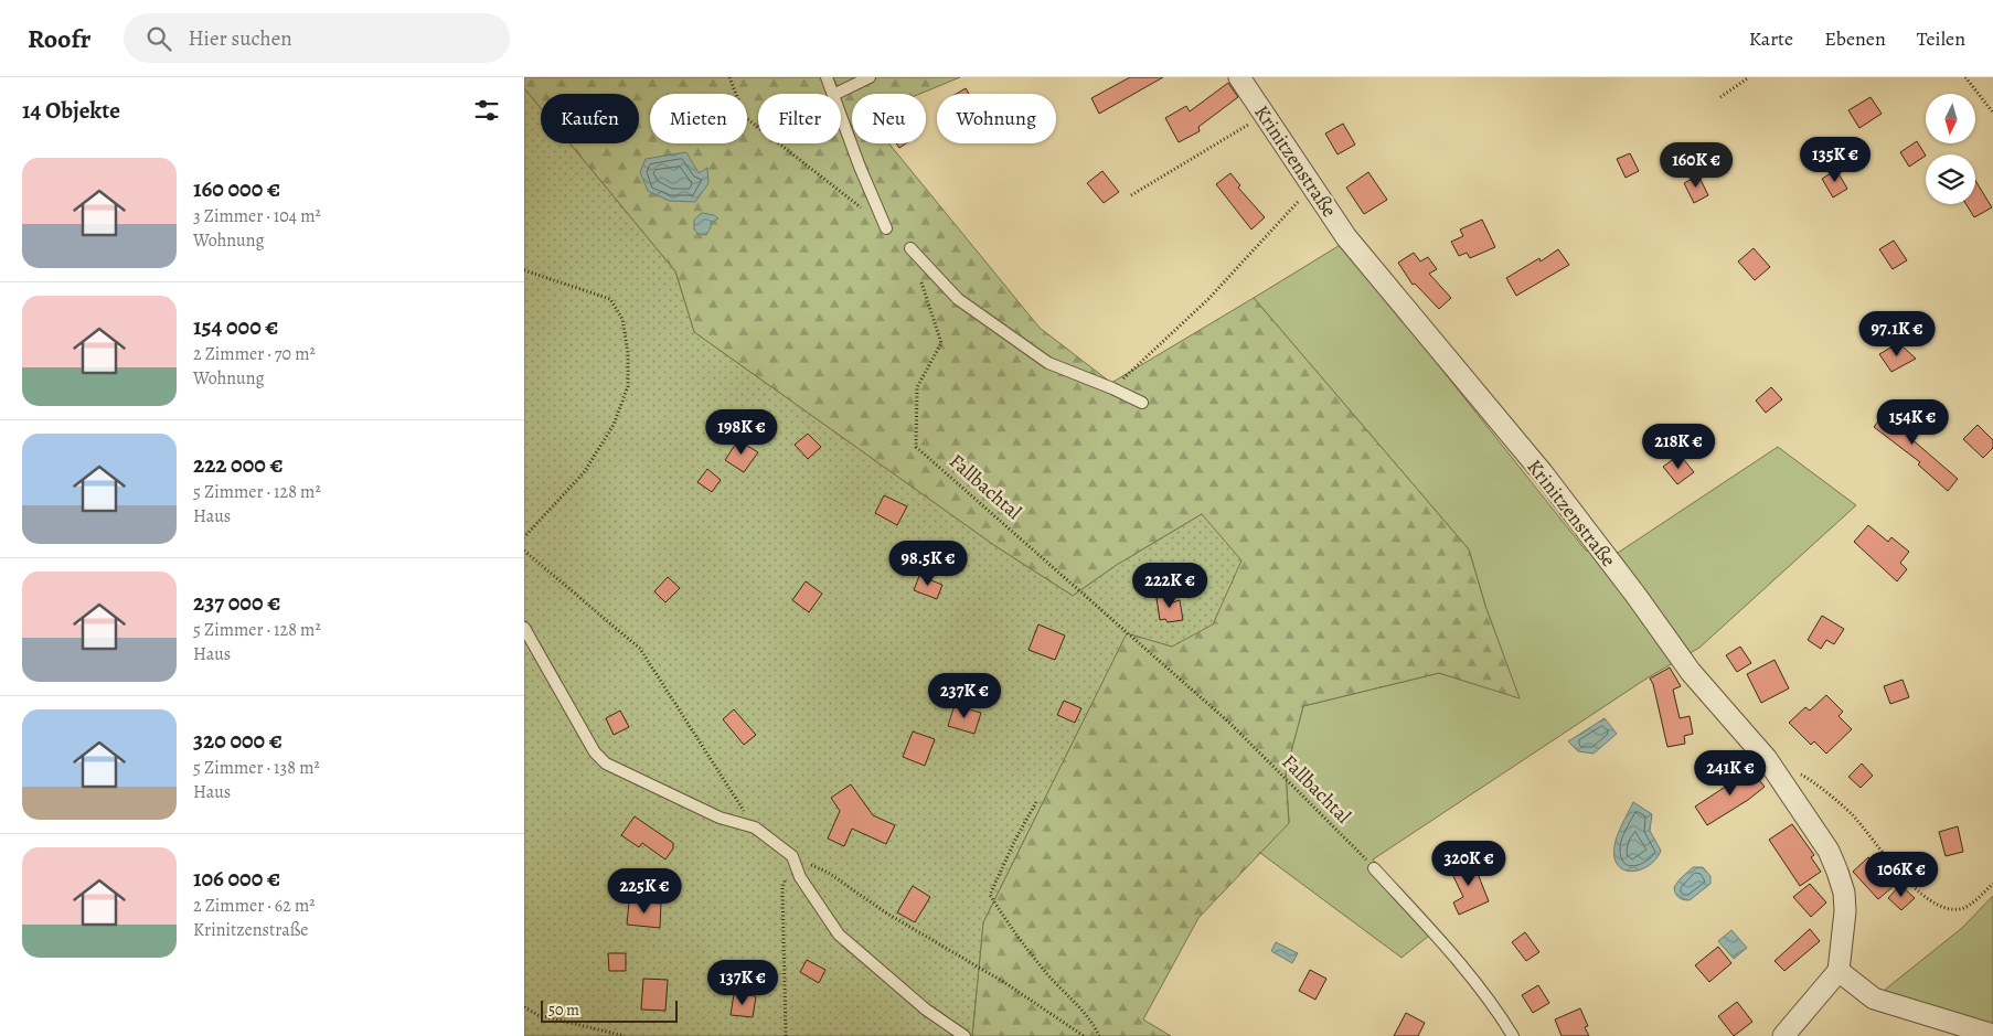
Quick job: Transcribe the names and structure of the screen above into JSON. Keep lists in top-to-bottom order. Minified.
{"streets":{"street":["Krinitzenstraße"],"path":["Fallbachtal"]},"scale_bar":"50 m","north":"bottom","page":{"header":"Roofr","search":"Hier suchen","nav":["Karte","Ebenen","Teilen"],"heading":"14 Objekte","chip":["Kaufen","Mieten","Filter","Neu","Wohnung"],"price":["135K €","160K €","97.1K €","154K €","198K €","218K €","98.5K €","222K €","237K €","241K €","320K €","106K €","225K €","137K €"],"list":[{"name":"160 000 €","note":"3 Zimmer · 104 m² · Wohnung"},{"name":"154 000 €","note":"2 Zimmer · 70 m² · Wohnung"},{"name":"222 000 €","note":"5 Zimmer · 128 m² · Haus"},{"name":"237 000 €","note":"5 Zimmer · 128 m² · Haus"},{"name":"320 000 €","note":"5 Zimmer · 138 m² · Haus"},{"name":"106 000 €","note":"2 Zimmer · 62 m² · Krinitzenstraße"}],"scale":"50 m"}}
